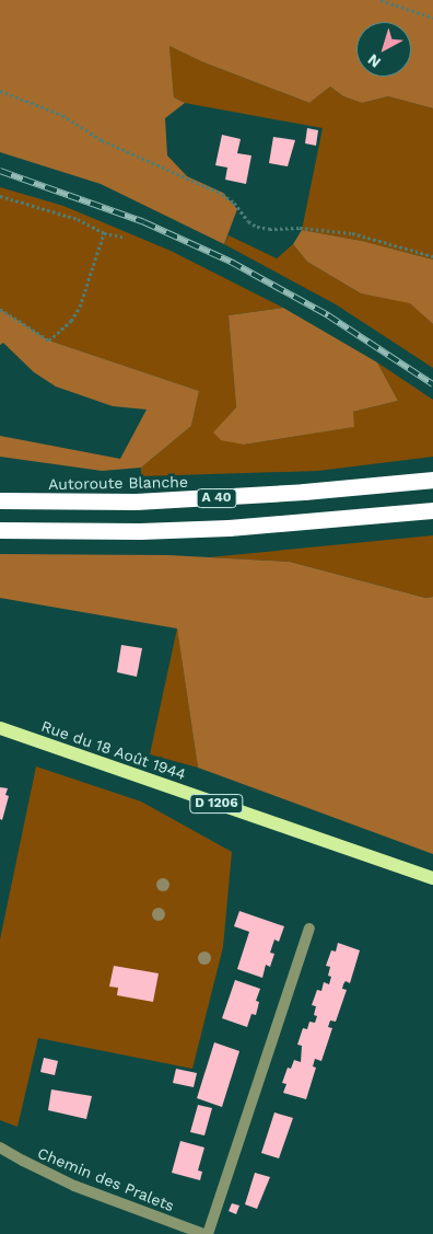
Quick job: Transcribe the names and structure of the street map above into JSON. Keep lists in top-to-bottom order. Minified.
{"streets":{"highway":["Autoroute Blanche","A 40"],"main road":["Rue du 18 Août 1944","D 1206"],"street":["Chemin des Pralets"]},"north":"bottom left"}
